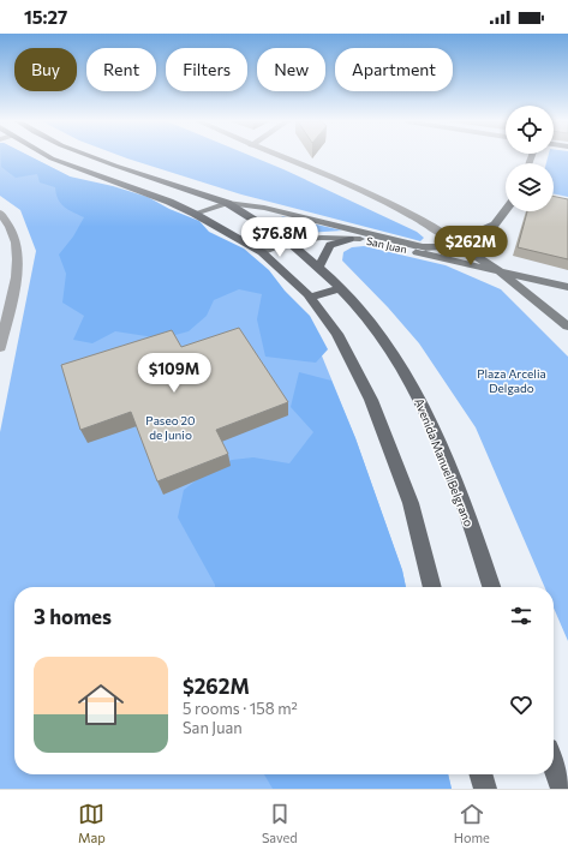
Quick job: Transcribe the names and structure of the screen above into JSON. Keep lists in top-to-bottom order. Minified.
{"streets":{"main road":["San Juan","Avenida Manuel Belgrano"]},"crossings":[["San Juan","Avenida Manuel Belgrano"]],"parks":["Plaza Arcelia Delgado","Paseo 20 de Junio"],"page":{"status":"15:27","chip":["Buy","Rent","Filters","New","Apartment"],"price":["$76.8M","$262M","$109M"],"heading":"3 homes","list":[{"name":"$262M","note":"5 rooms · 158 m² · San Juan"}],"tabs":["Map","Saved","Home"]}}
